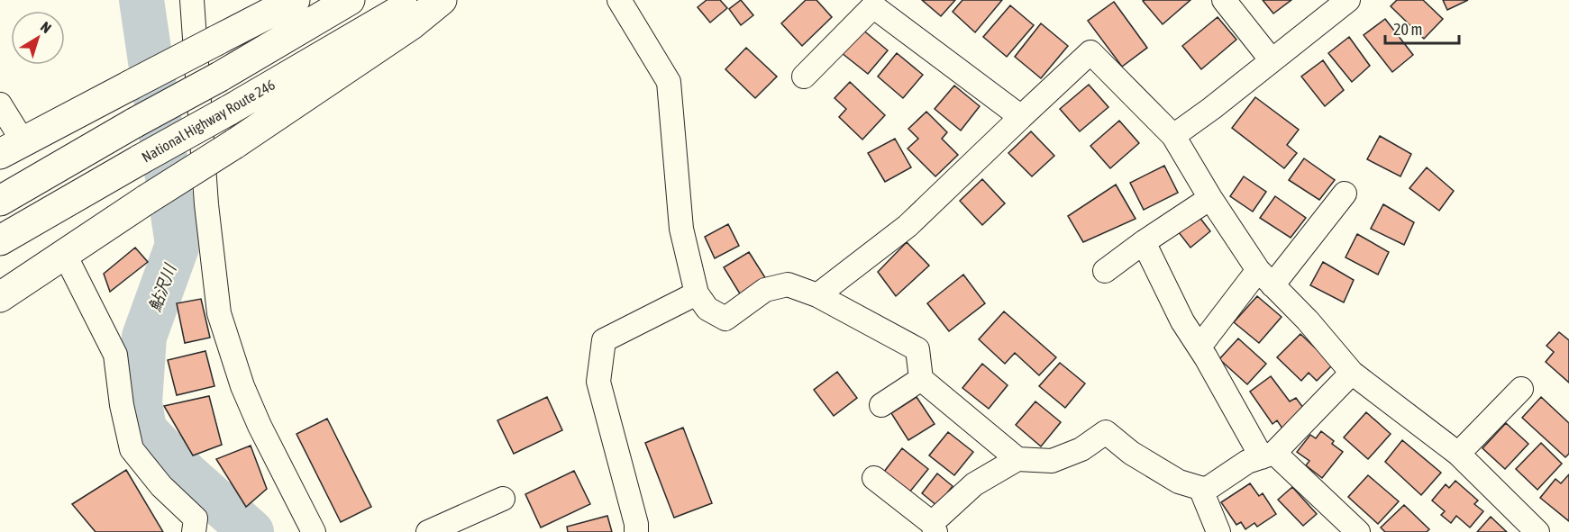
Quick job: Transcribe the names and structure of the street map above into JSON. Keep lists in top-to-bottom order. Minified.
{"streets":{"highway":["National Highway Route 246"]},"water":["鮎沢川"],"scale_bar":"20 m","north":"top right"}
